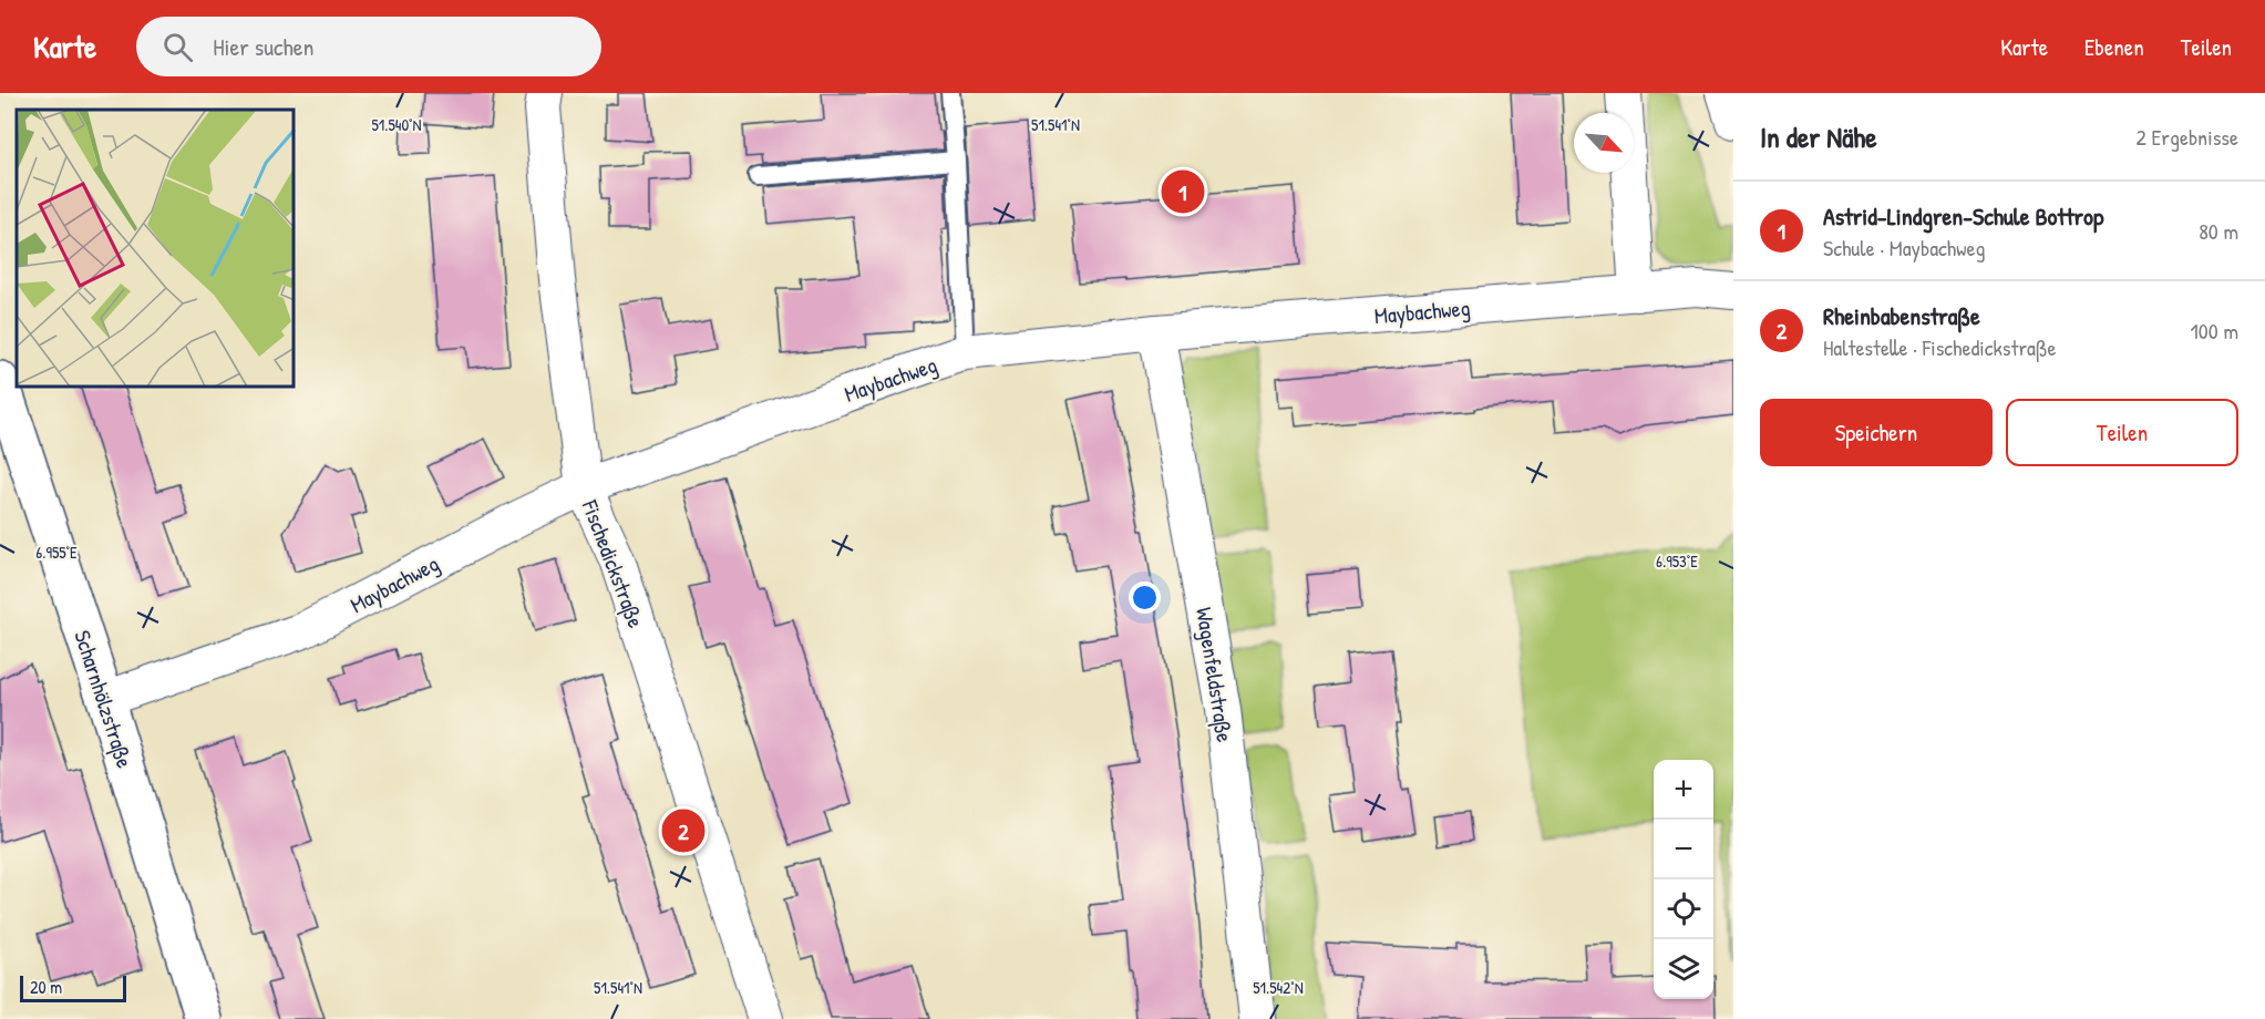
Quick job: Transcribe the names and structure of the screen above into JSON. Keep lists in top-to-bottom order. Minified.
{"streets":{"main road":["Scharnhölzstraße"],"street":["Maybachweg","Fischedickstraße","Wagenfeldstraße"]},"crossings":[["Maybachweg","Fischedickstraße"],["Maybachweg","Wagenfeldstraße"],["Maybachweg","Scharnhölzstraße"]],"scale_bar":"20 m","north":"bottom right","page":{"header":"Karte","search":"Hier suchen","nav":["Karte","Ebenen","Teilen"],"heading":["In der Nähe","2 Ergebnisse"],"pins":["1","2"],"list":[{"mark":"1","name":"Astrid-Lindgren-Schule Bottrop","note":"Schule · Maybachweg","value":"80 m"},{"mark":"2","name":"Rheinbabenstraße","note":"Haltestelle · Fischedickstraße","value":"100 m"}],"buttons":["Speichern","Teilen"],"map_buttons":["+","−"],"scale":"20 m"},"coordinates":["51.540°N","51.541°N","6.955°E","6.953°E","51.542°N"]}
